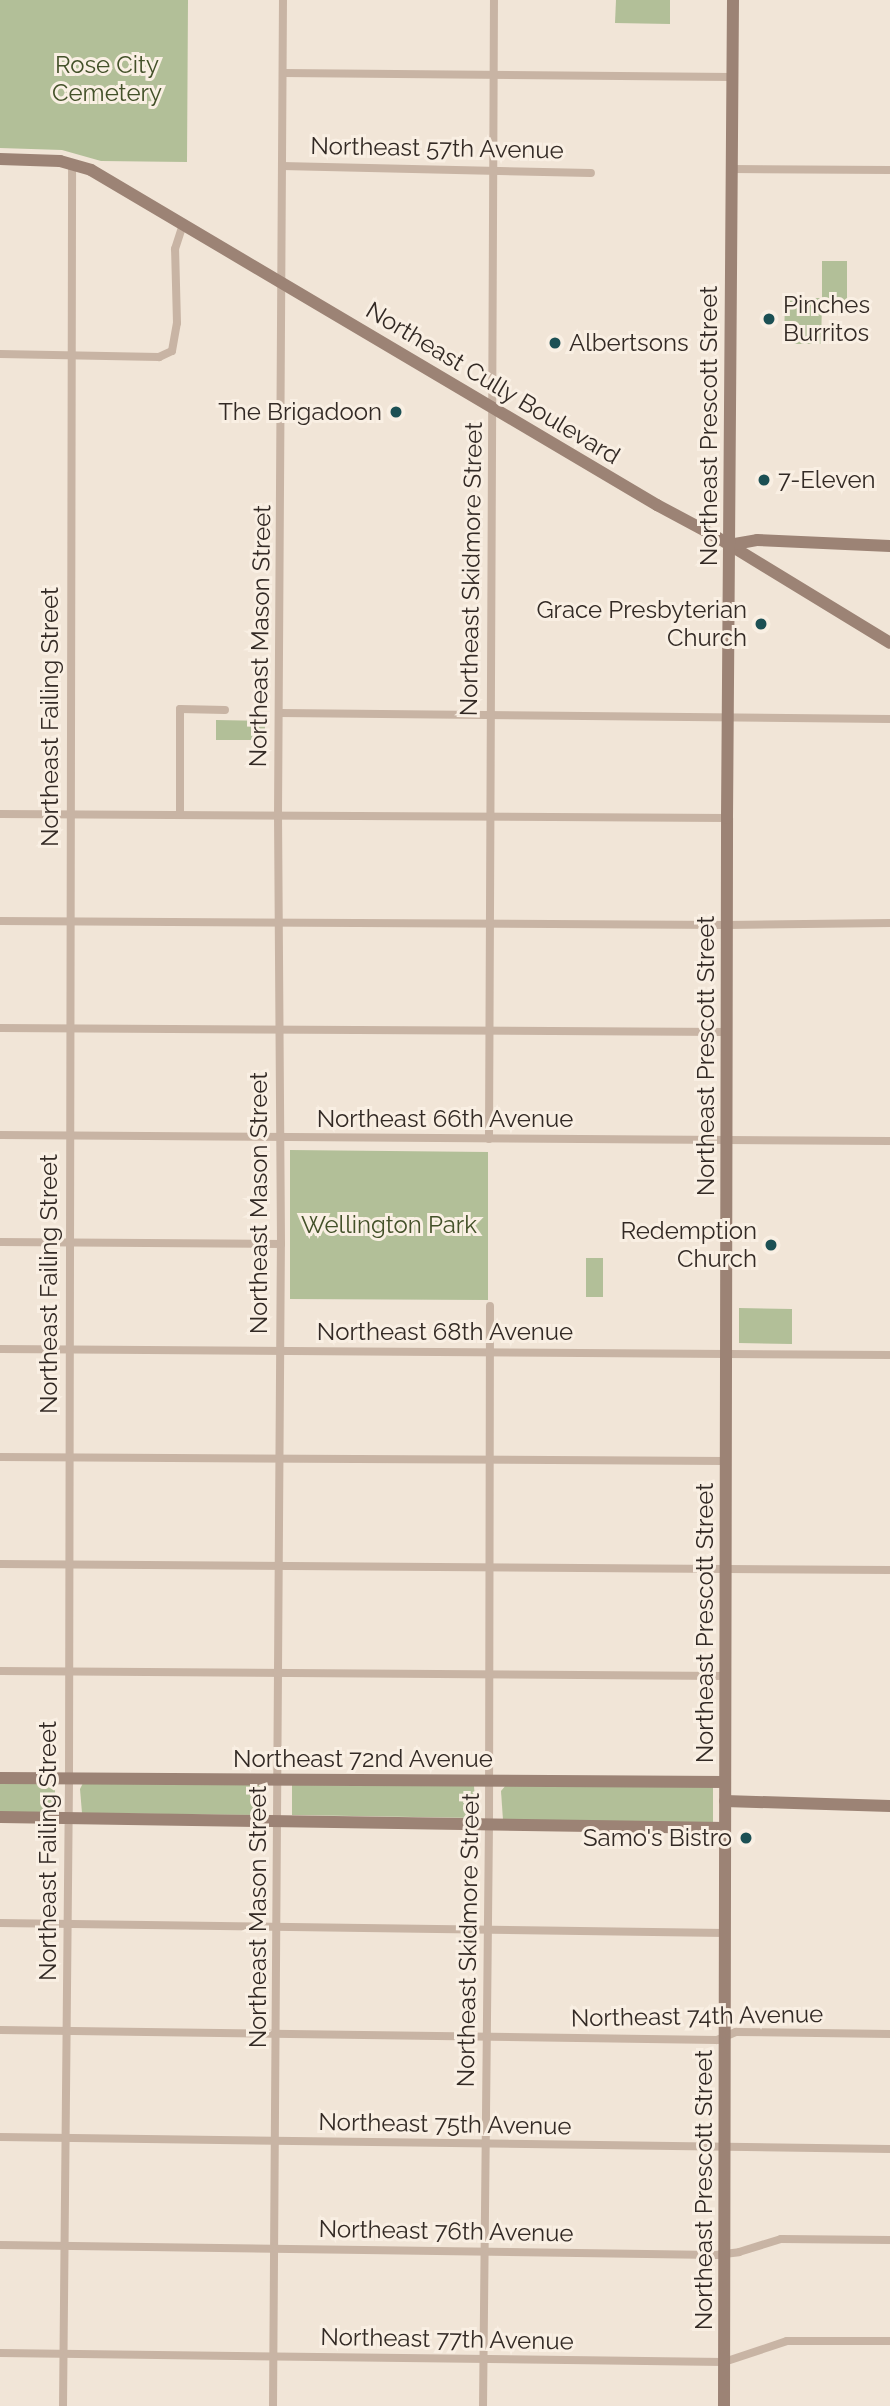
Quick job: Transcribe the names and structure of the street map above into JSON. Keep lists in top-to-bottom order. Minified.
{"streets":{"street":["Northeast 57th Avenue","Northeast Cully Boulevard","Northeast Prescott Street","Northeast Skidmore Street","Northeast Mason Street","Northeast Failing Street","Northeast 66th Avenue","Northeast 68th Avenue","Northeast 72nd Avenue","Northeast 74th Avenue","Northeast 75th Avenue","Northeast 76th Avenue","Northeast 77th Avenue"]},"crossings":[["Northeast 57th Avenue","Northeast Skidmore Street"],["Northeast 57th Avenue","Northeast Mason Street"],["Northeast Cully Boulevard","Northeast Prescott Street"],["Northeast Cully Boulevard","Northeast Skidmore Street"],["Northeast Cully Boulevard","Northeast Mason Street"],["Northeast Cully Boulevard","Northeast Failing Street"],["Northeast Prescott Street","Northeast 66th Avenue"],["Northeast Prescott Street","Northeast 68th Avenue"],["Northeast Prescott Street","Northeast 72nd Avenue"],["Northeast Prescott Street","Northeast 74th Avenue"],["Northeast Prescott Street","Northeast 75th Avenue"],["Northeast Prescott Street","Northeast 76th Avenue"],["Northeast Prescott Street","Northeast 77th Avenue"],["Northeast Skidmore Street","Northeast 66th Avenue"],["Northeast Skidmore Street","Northeast 68th Avenue"],["Northeast Skidmore Street","Northeast 72nd Avenue"],["Northeast Skidmore Street","Northeast 74th Avenue"],["Northeast Skidmore Street","Northeast 75th Avenue"],["Northeast Skidmore Street","Northeast 76th Avenue"],["Northeast Skidmore Street","Northeast 77th Avenue"],["Northeast Mason Street","Northeast 66th Avenue"],["Northeast Mason Street","Northeast 68th Avenue"],["Northeast Mason Street","Northeast 72nd Avenue"],["Northeast Mason Street","Northeast 74th Avenue"],["Northeast Mason Street","Northeast 75th Avenue"],["Northeast Mason Street","Northeast 76th Avenue"],["Northeast Mason Street","Northeast 77th Avenue"],["Northeast Failing Street","Northeast 66th Avenue"],["Northeast Failing Street","Northeast 68th Avenue"],["Northeast Failing Street","Northeast 72nd Avenue"],["Northeast Failing Street","Northeast 74th Avenue"],["Northeast Failing Street","Northeast 75th Avenue"],["Northeast Failing Street","Northeast 76th Avenue"],["Northeast Failing Street","Northeast 77th Avenue"]],"parks":["Rose City Cemetery","Wellington Park"],"places":["Pinches Burritos","Albertsons","The Brigadoon","7-Eleven","Grace Presbyterian Church","Redemption Church","Samo's Bistro"]}
